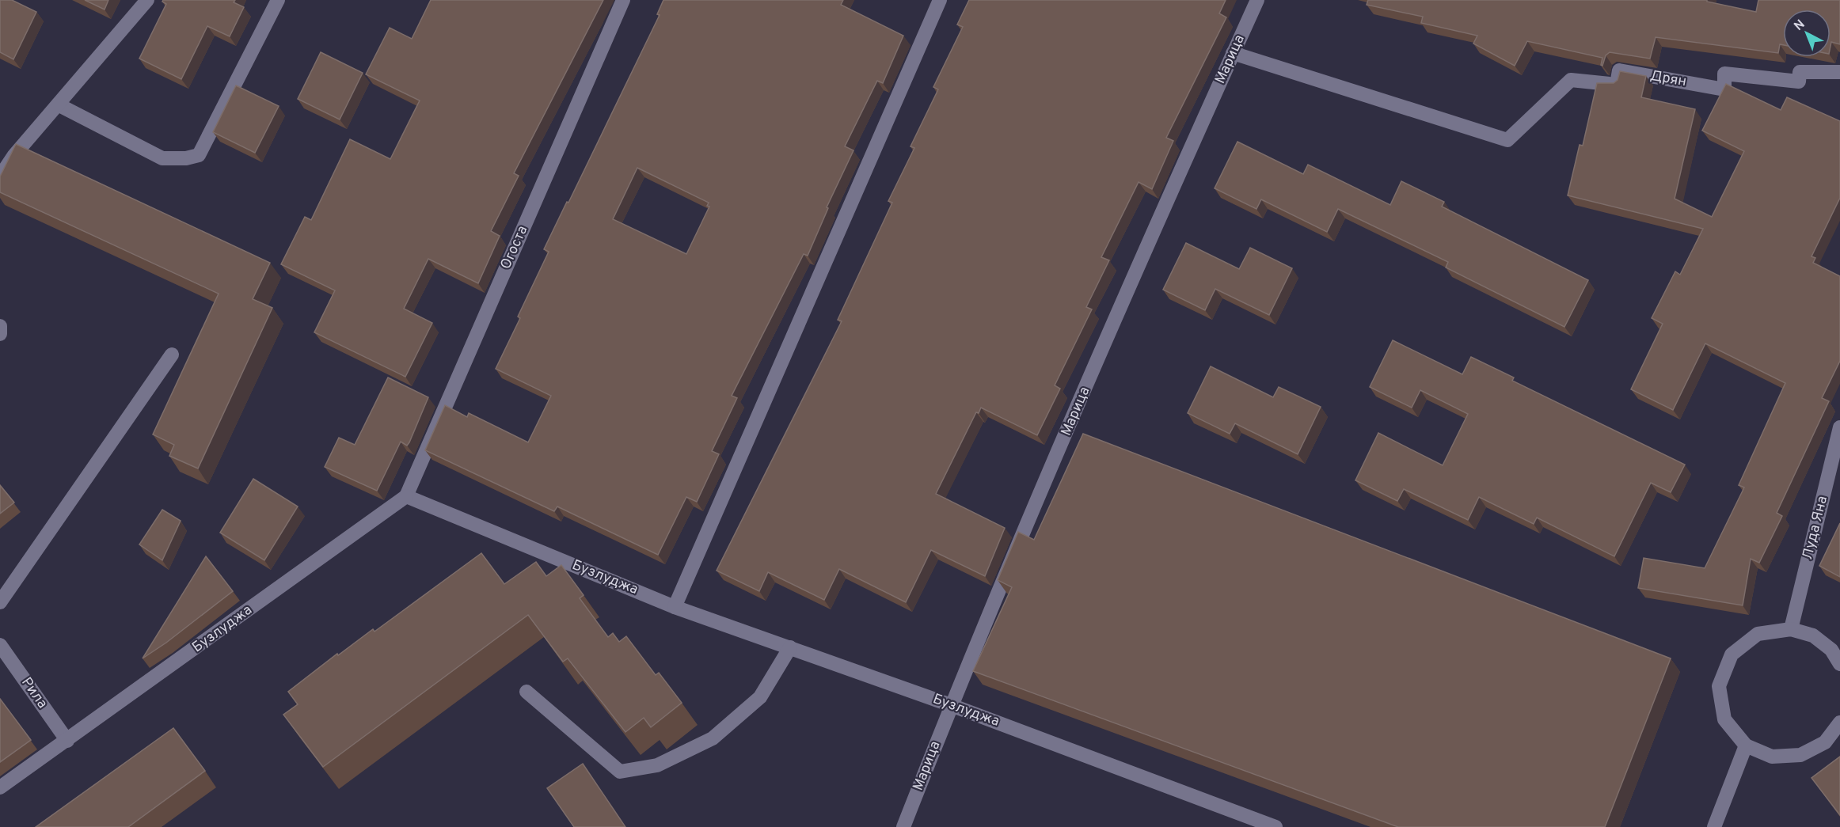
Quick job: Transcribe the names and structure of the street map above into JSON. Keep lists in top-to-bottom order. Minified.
{"streets":{"street":["Марица","Дрян","Огоста","Луда Яна","Бузлуджа","Рила"]},"crossings":[["Марица","Дрян"],["Марица","Бузлуджа"],["Огоста","Бузлуджа"],["Бузлуджа","Рила"]],"north":"top left"}
